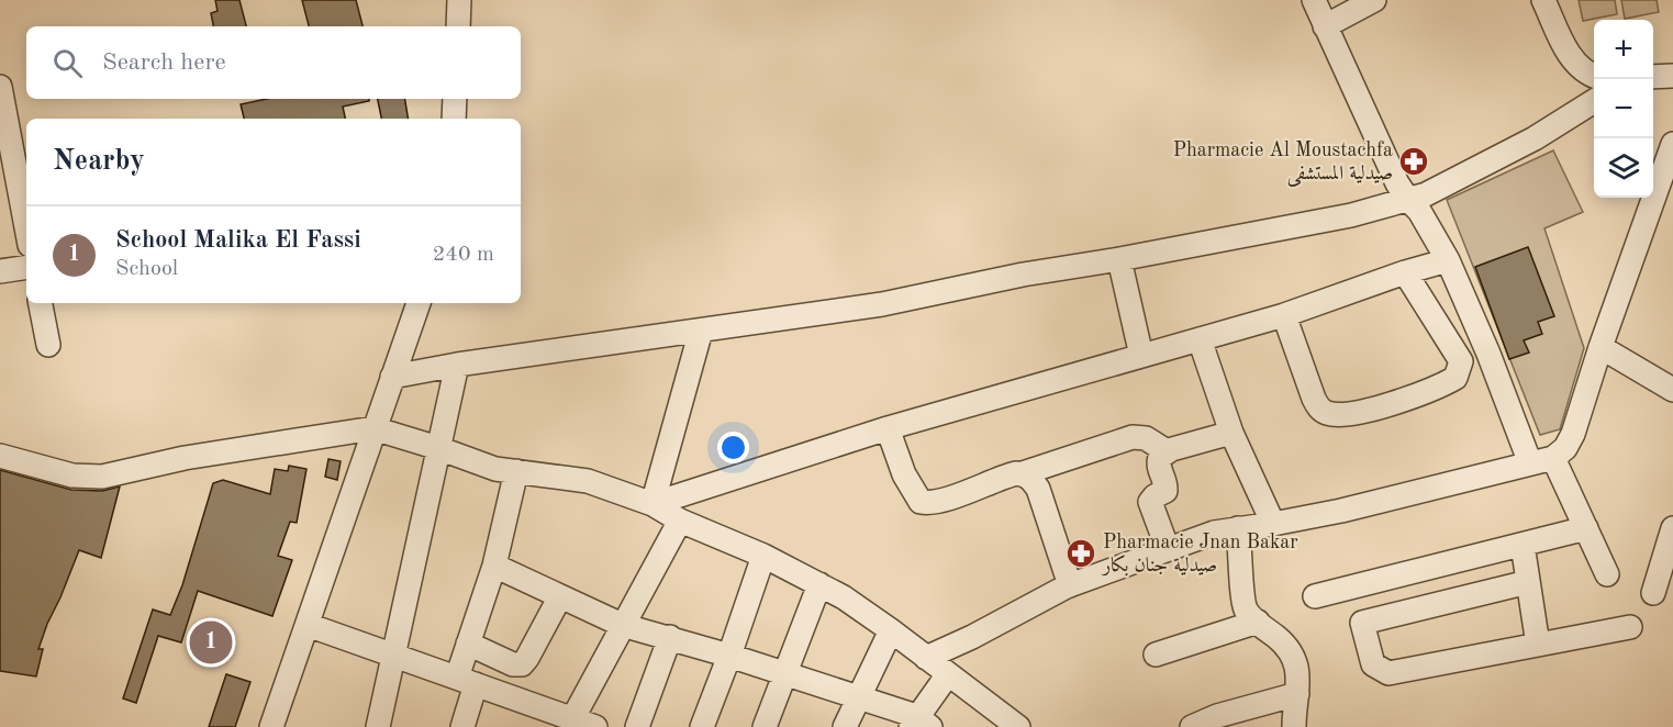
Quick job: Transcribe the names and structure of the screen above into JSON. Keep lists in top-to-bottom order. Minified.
{"places":{"pharmacy":["Pharmacie Al Moustachfa صيدلية المستشفى","Pharmacie Jnan Bakar صيدلية جنان بكار"]},"page":{"map_buttons":["+","−"],"search":"Search here","heading":"Nearby","list":[{"mark":"1","name":"School Malika El Fassi","note":"School","value":"240 m"}],"pins":"1"}}
